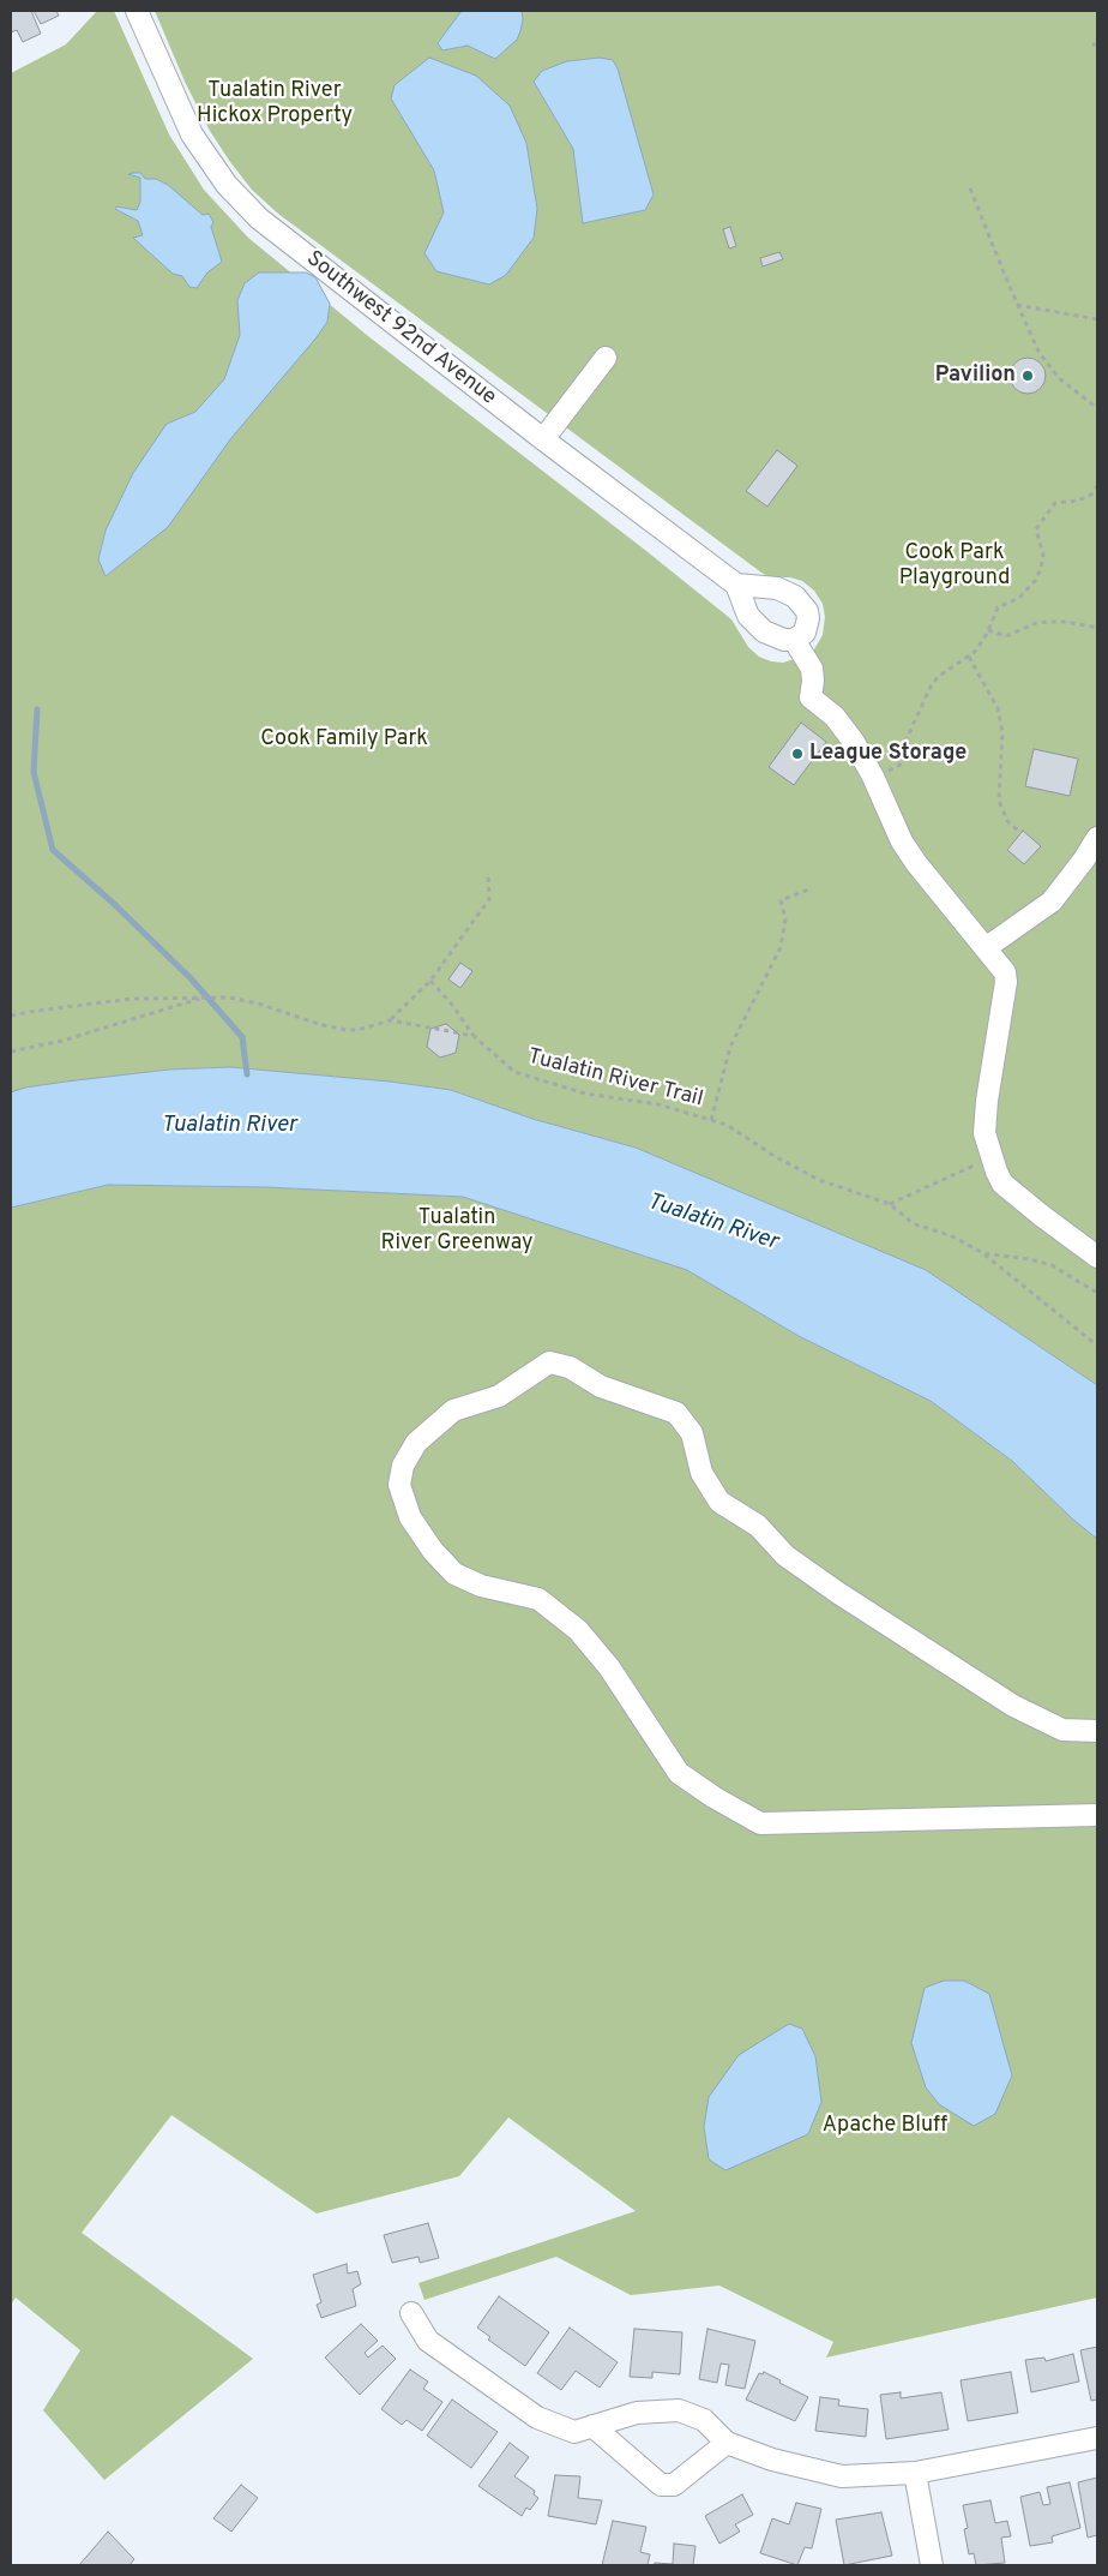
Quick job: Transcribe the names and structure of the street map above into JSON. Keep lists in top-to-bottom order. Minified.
{"streets":{"street":["Southwest 92nd Avenue"],"path":["Tualatin River Trail"]},"water":["Tualatin River"],"parks":["Tualatin River Hickox Property","Cook Park Playground","Cook Family Park","Tualatin River Greenway","Apache Bluff"],"places":["Pavilion","League Storage"]}
